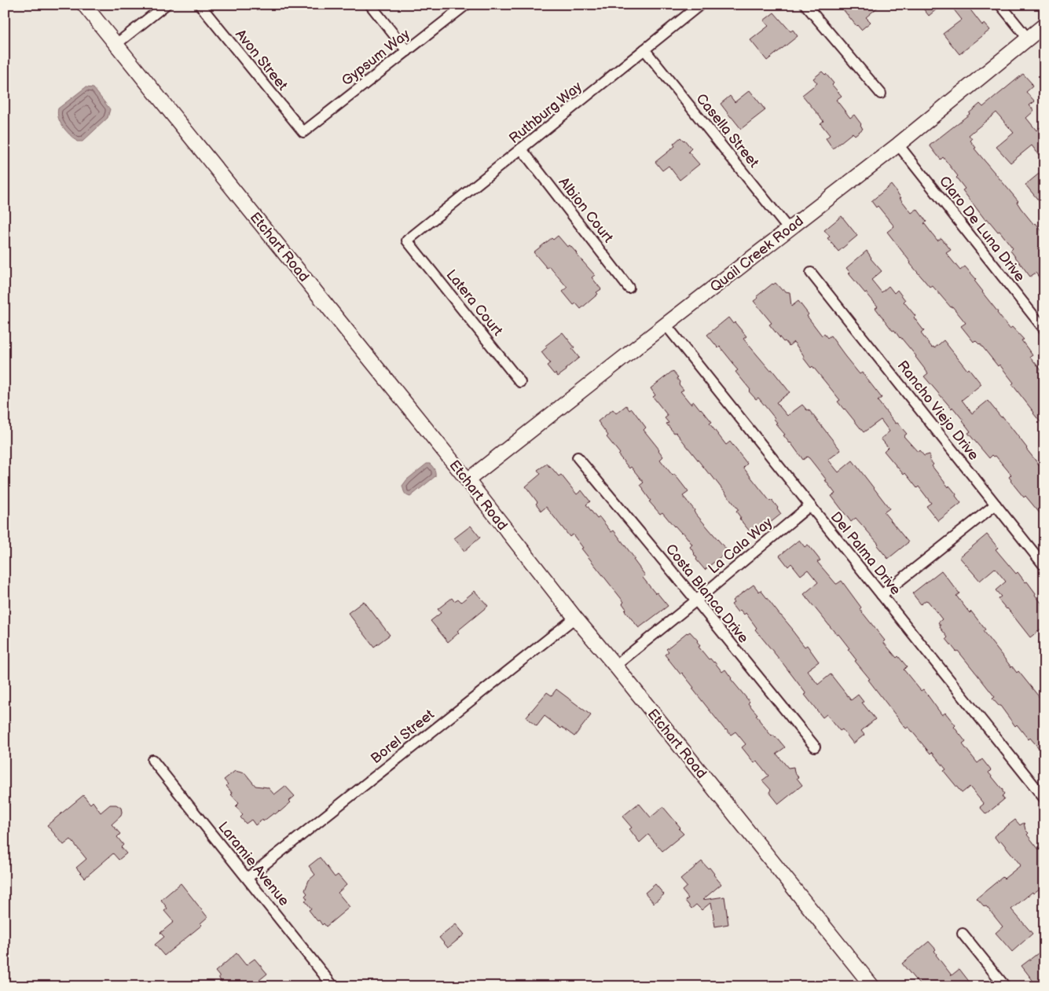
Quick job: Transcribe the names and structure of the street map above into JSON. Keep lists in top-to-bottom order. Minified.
{"streets":{"street":["Gypsum Way","Avon Street","Ruthburg Way","Casella Street","Albion Court","Claro De Luna Drive","Etchart Road","Quail Creek Road","Latera Court","Rancho Viejo Drive","La Cala Way","Del Palma Drive","Costa Blanca Drive","Borel Street","Laramie Avenue"]},"crossings":[["Gypsum Way","Avon Street"],["Ruthburg Way","Casella Street"],["Ruthburg Way","Albion Court"],["Ruthburg Way","Latera Court"],["Casella Street","Quail Creek Road"],["Claro De Luna Drive","Quail Creek Road"],["Etchart Road","Quail Creek Road"],["Etchart Road","La Cala Way"],["Etchart Road","Borel Street"],["Quail Creek Road","Del Palma Drive"],["La Cala Way","Del Palma Drive"],["La Cala Way","Costa Blanca Drive"],["Borel Street","Laramie Avenue"]]}
